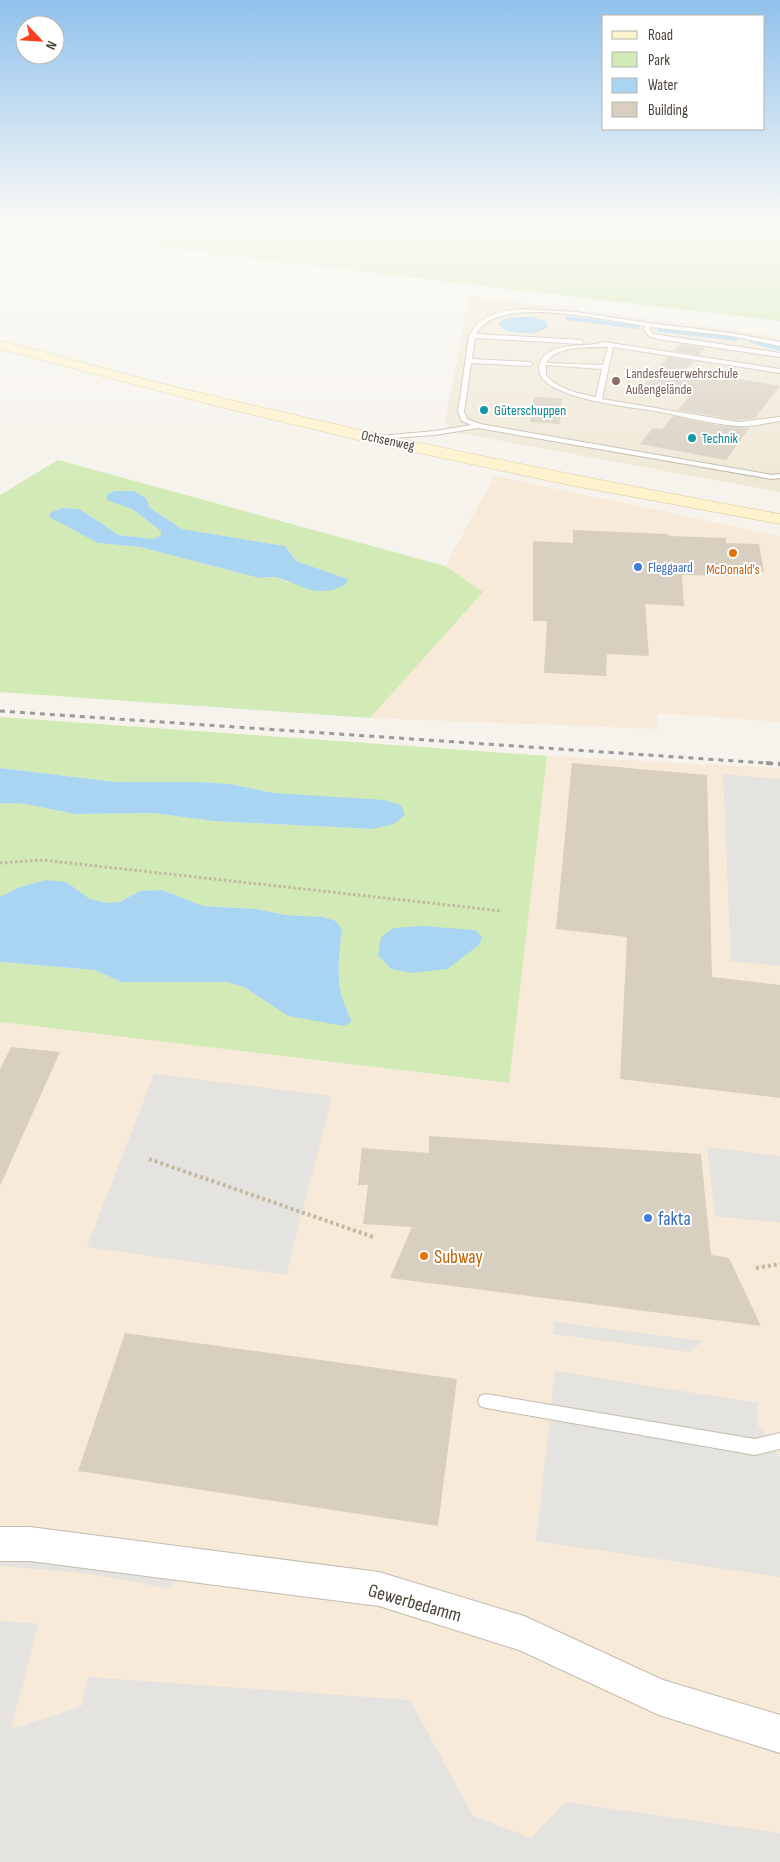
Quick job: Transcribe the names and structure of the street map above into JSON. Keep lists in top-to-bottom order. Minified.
{"streets":{"main road":["Ochsenweg"],"street":["Gewerbedamm"]},"places":["Landesfeuerwehrschule Außengelände","Güterschuppen","Technik","McDonald's","Fleggaard","fakta","Subway"],"legend":["Road","Park","Water","Building"],"north":"bottom right"}
